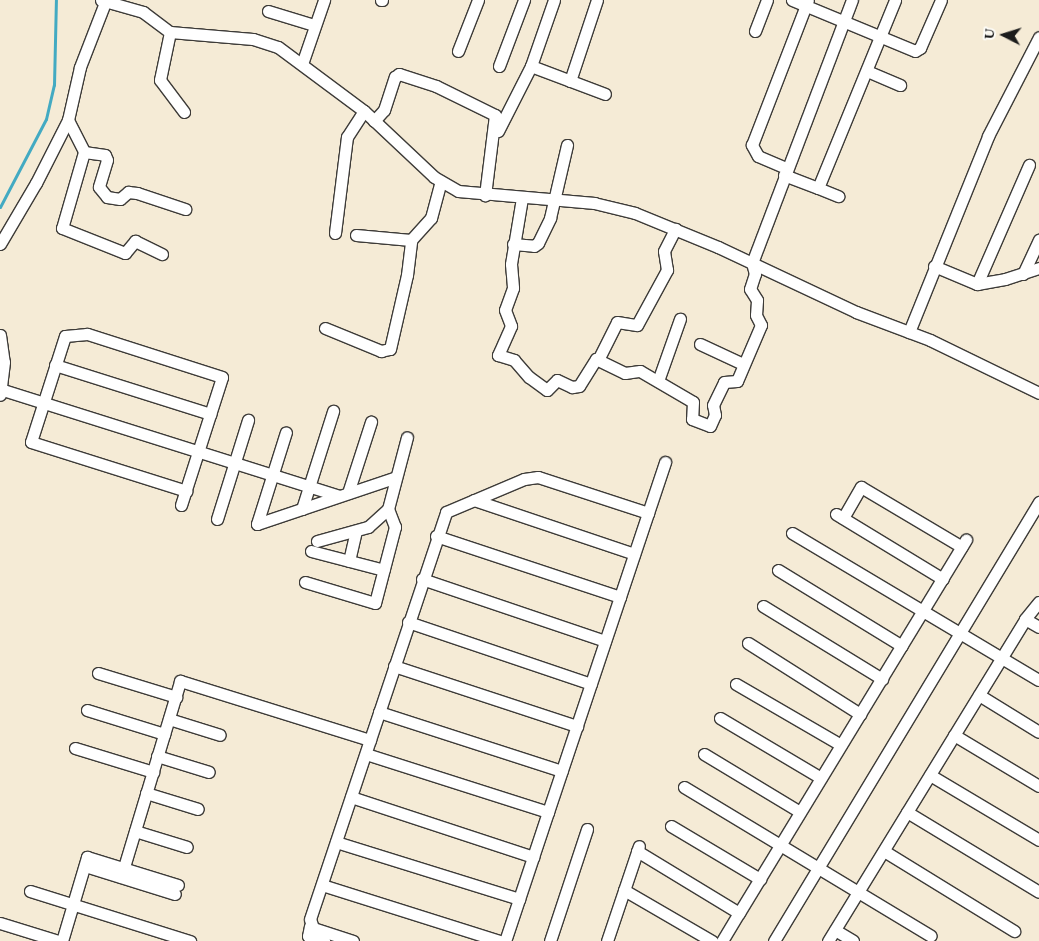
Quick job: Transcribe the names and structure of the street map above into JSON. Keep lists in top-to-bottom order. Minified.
{"north":"left"}
